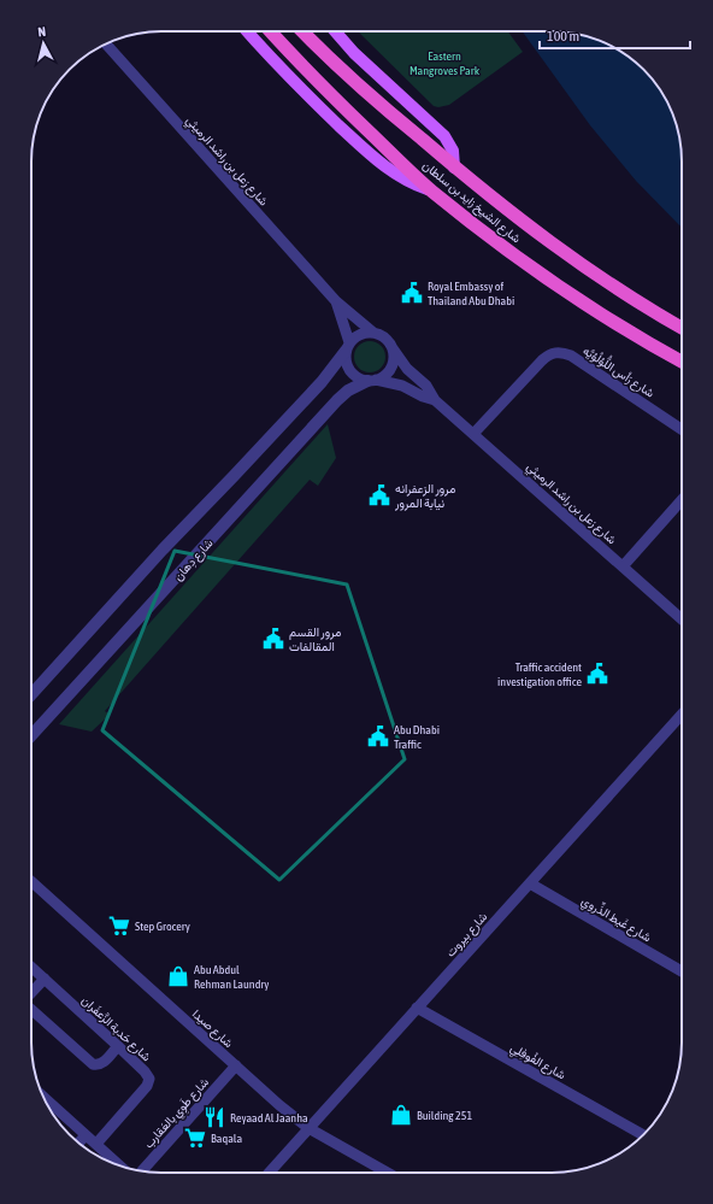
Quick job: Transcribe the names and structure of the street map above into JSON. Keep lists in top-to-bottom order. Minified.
{"streets":{"highway":["شارع الشيخ زايد بن سلطان"],"street":["شارع زعل بن راشد الرميثي","شارع رَأس اللُّؤلُؤيَّه","شارع دِهان","شارع غَيط الذِّروي","شارع بيروت","شارع حَدبة الزَّعفَران","شارع صيدا","شارع الفُوفِلِي","شارع طَوِي بالعَقارب"]},"crossings":[["شارع زعل بن راشد الرميثي","شارع رَأس اللُّؤلُؤيَّه"],["شارع زعل بن راشد الرميثي","شارع دِهان"],["شارع غَيط الذِّروي","شارع بيروت"],["شارع بيروت","شارع صيدا"],["شارع بيروت","شارع الفُوفِلِي"],["شارع صيدا","شارع طَوِي بالعَقارب"]],"parks":["Eastern Mangroves Park"],"places":{"public building":["Royal Embassy of Thailand Abu Dhabi","مرور الزعفرانه نيابة المرور","مرور القسم المقالفات","Traffic accident investigation office","Abu Dhabi Traffic"],"supermarket":["Step Grocery","Baqala"],"shop":["Abu Abdul Rehman Laundry","Building 251"],"restaurant":["Reyaad Al Jaanha"]},"scale_bar":"100 m","north":"top"}
